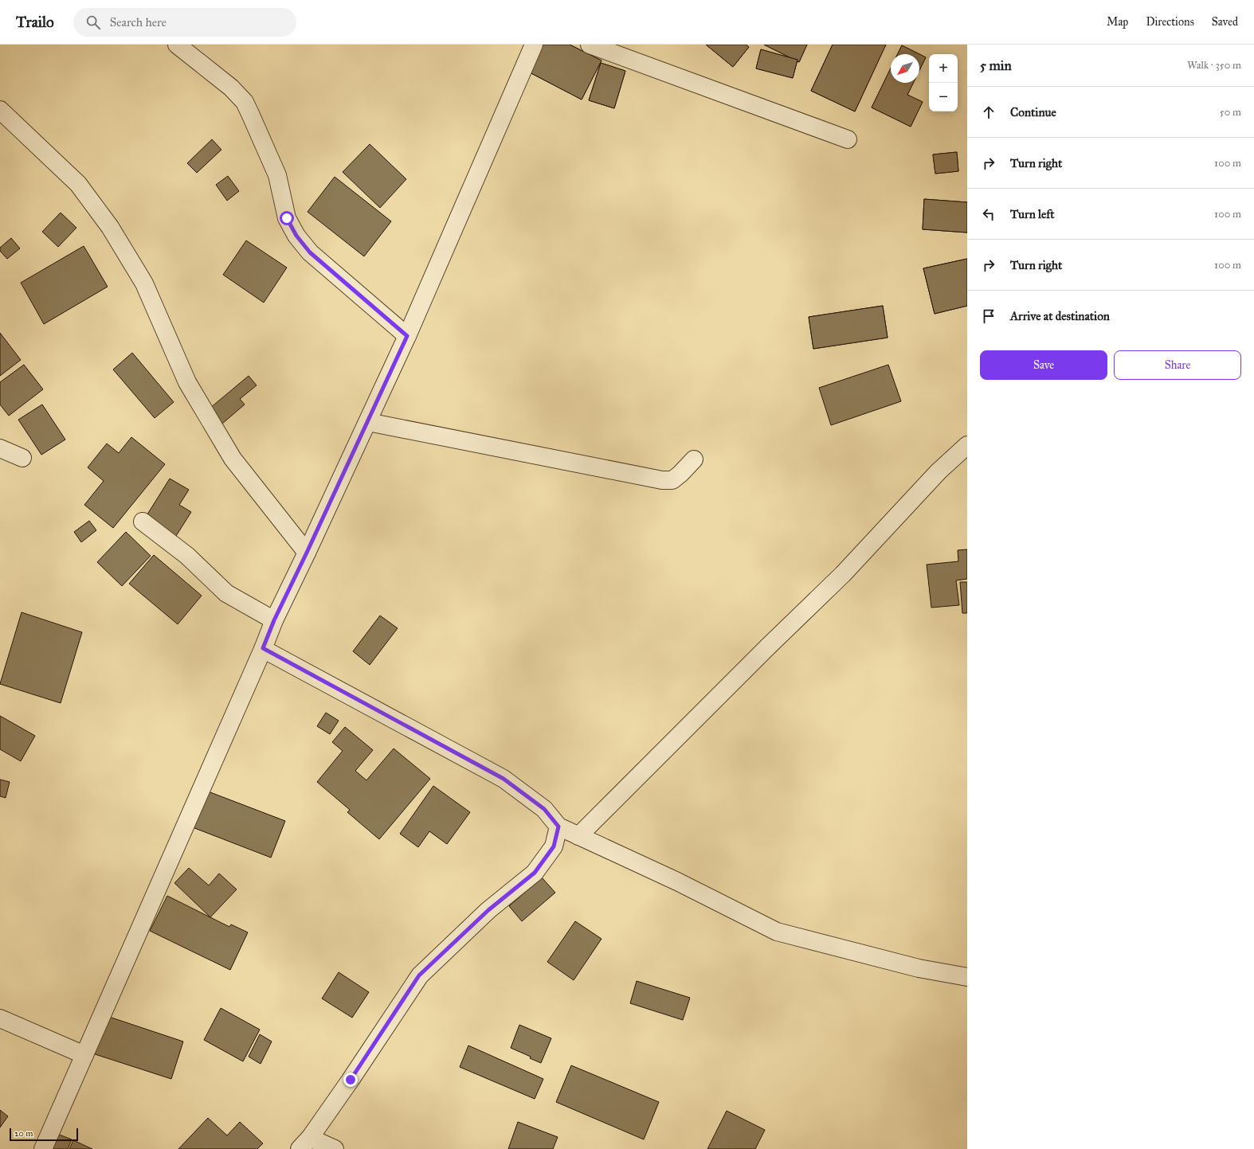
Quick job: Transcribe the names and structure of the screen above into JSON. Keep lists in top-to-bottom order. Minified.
{"scale_bar":"20 m","north":"bottom left","page":{"header":"Trailo","search":"Search here","nav":["Map","Directions","Saved"],"heading":["5 min","Walk · 350 m"],"map_buttons":["+","−"],"list":[["Continue","50 m"],["Turn right","100 m"],["Turn left","100 m"],["Turn right","100 m"],"Arrive at destination"],"buttons":["Save","Share"],"scale":"20 m"}}
